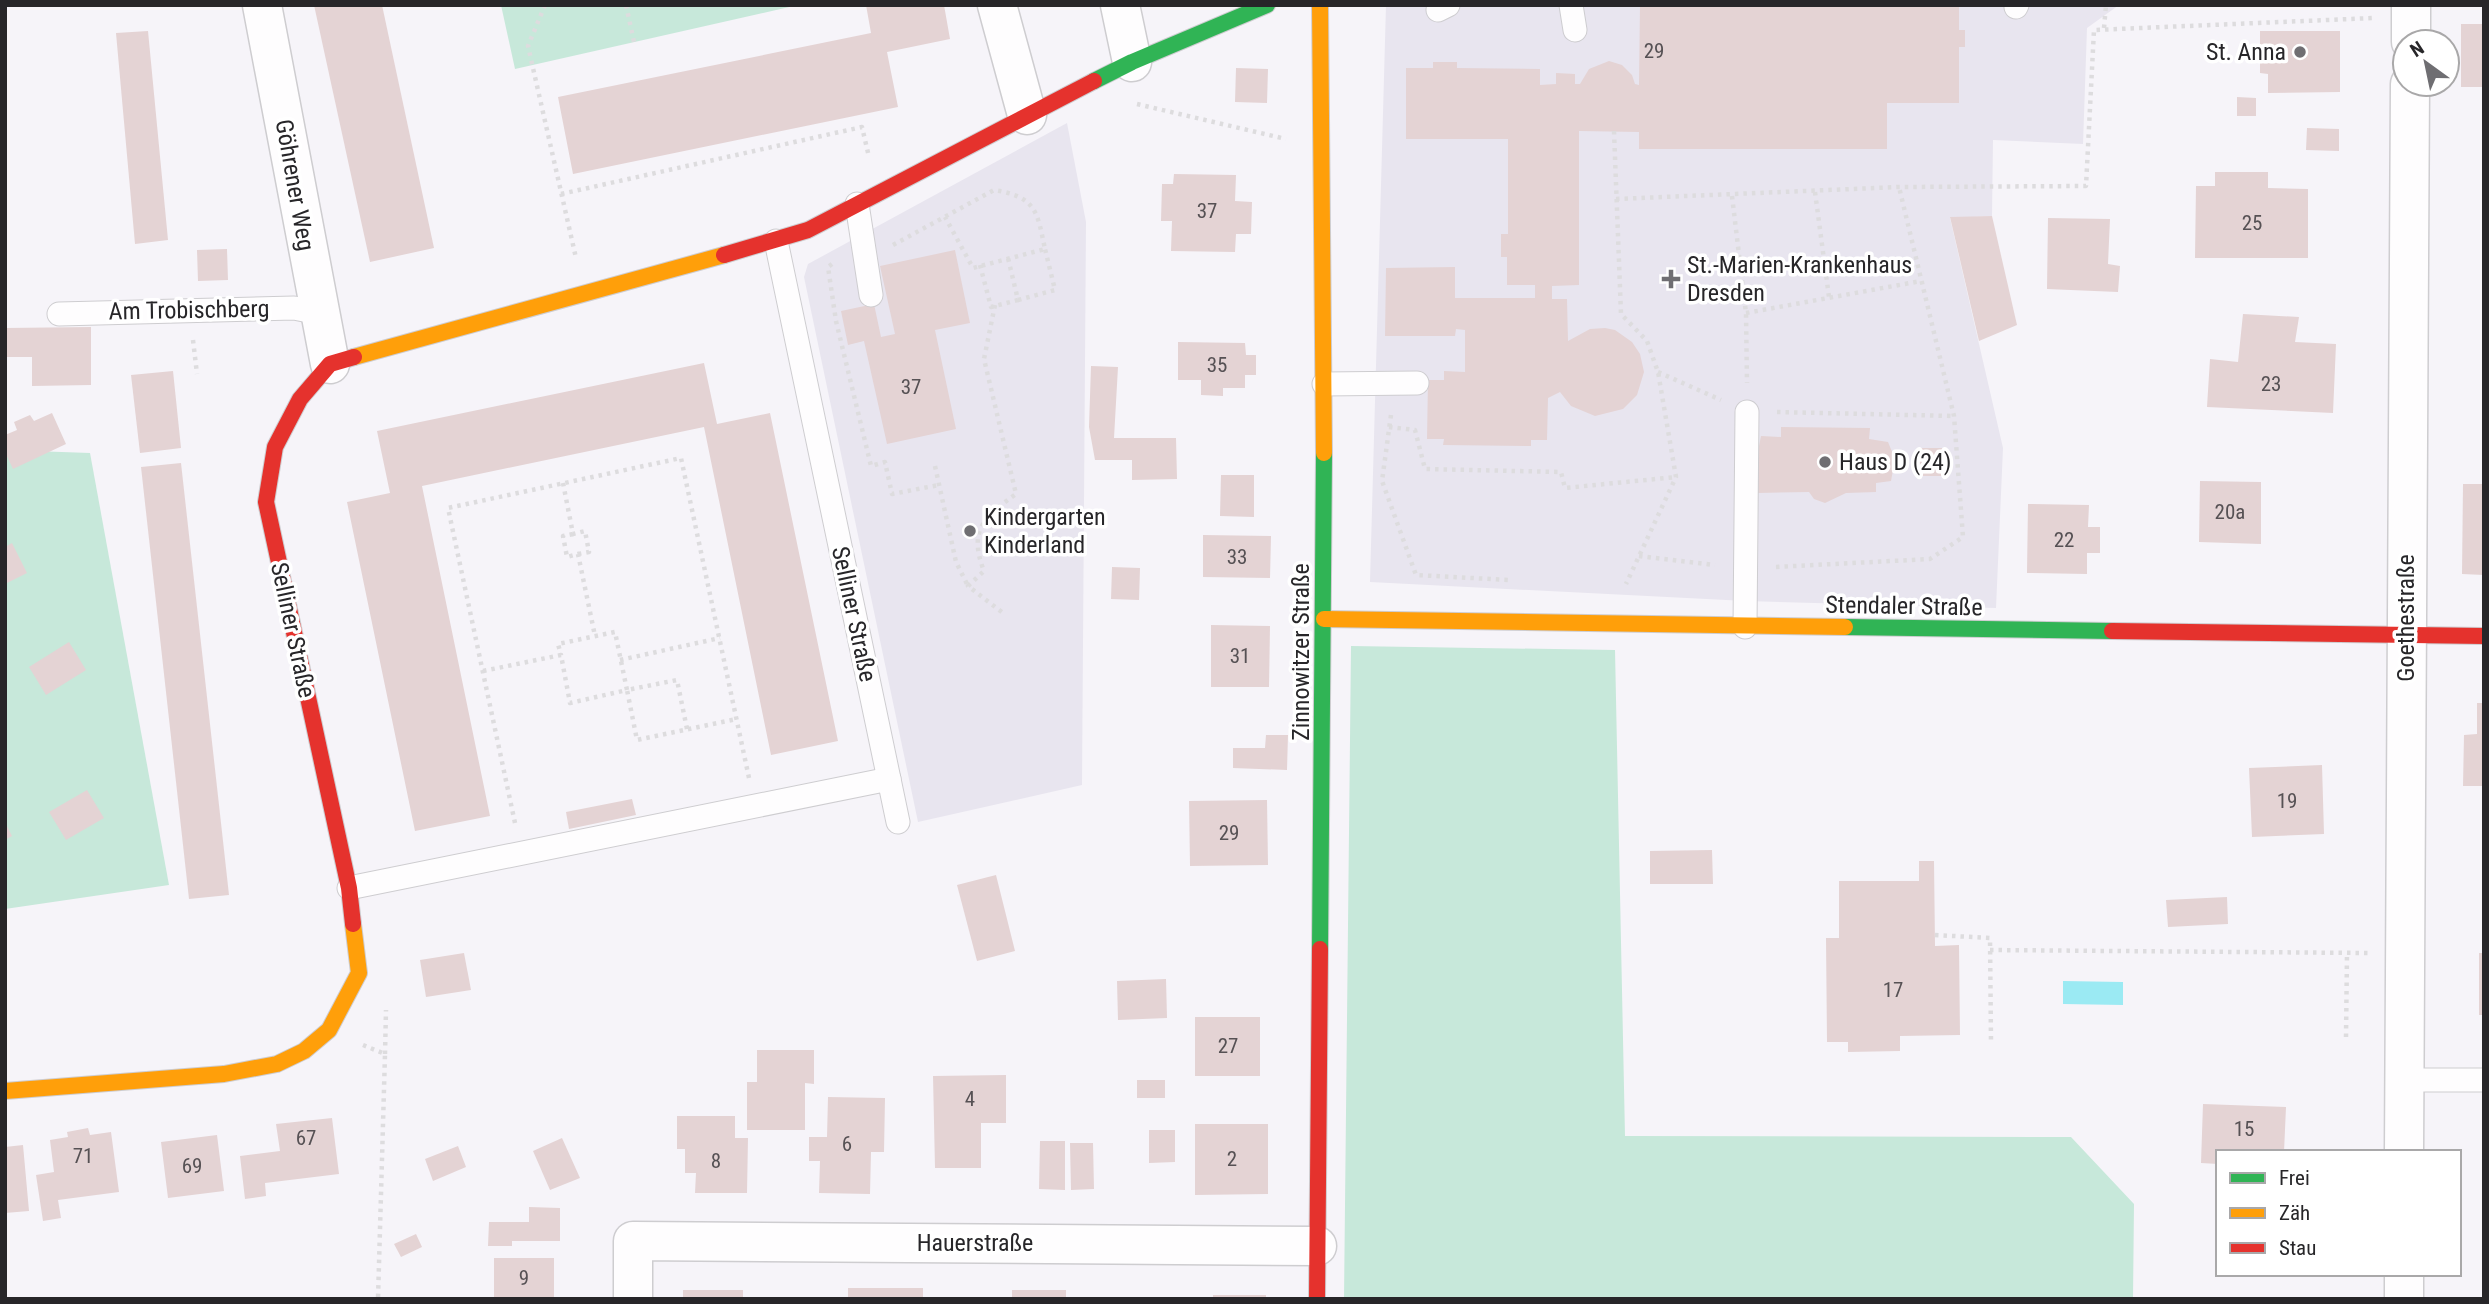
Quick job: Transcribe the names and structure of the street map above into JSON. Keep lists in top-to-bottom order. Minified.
{"streets":{"street":["Göhrener Weg","Stendaler Straße","Selliner Straße","Goethestraße","Zinnowitzer Straße","Hauerstraße"],"lane":["Am Trobischberg"]},"crossings":[["Göhrener Weg","Am Trobischberg"],["Göhrener Weg","Selliner Straße"],["Stendaler Straße","Goethestraße"],["Stendaler Straße","Zinnowitzer Straße"],["Zinnowitzer Straße","Hauerstraße"]],"places":{"other":["St. Anna","Haus D (24)","Kindergarten Kinderland"],"health":["St.-Marien-Krankenhaus Dresden"]},"house_numbers":["29","37","25","35","23","37","20a","22","33","31","19","29","17","27","4","15","67","6","71","2","8","69","9"],"legend":["Frei","Zäh","Stau"],"north":"top left"}
